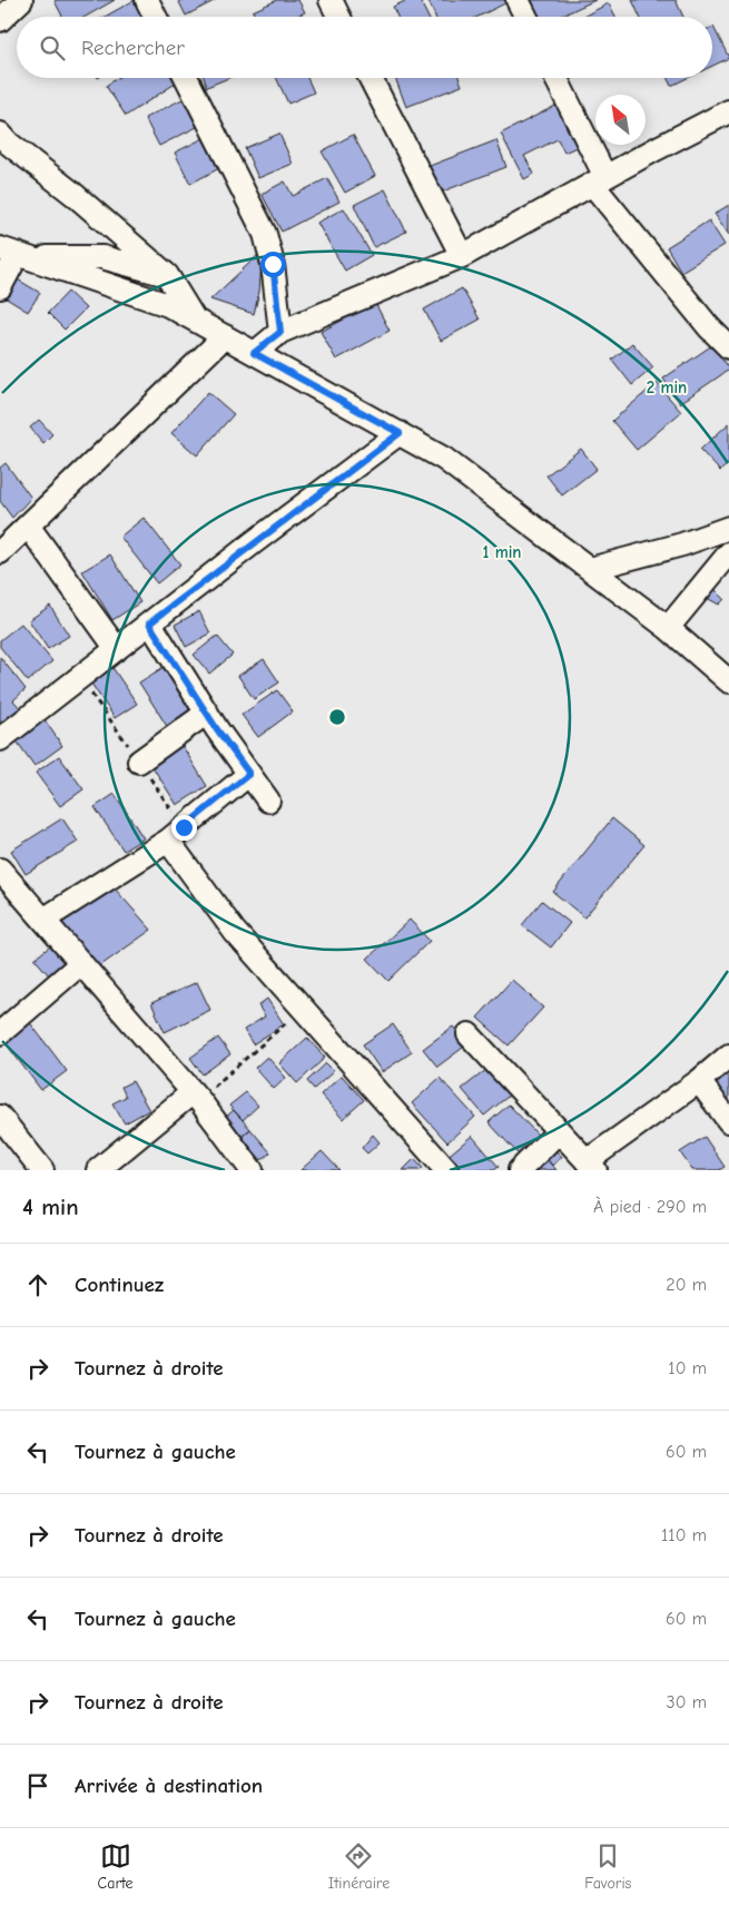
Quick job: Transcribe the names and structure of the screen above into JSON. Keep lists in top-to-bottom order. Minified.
{"north":"top left","page":{"search":"Rechercher","heading":["4 min","À pied · 290 m"],"list":[["Continuez","20 m"],["Tournez à droite","10 m"],["Tournez à gauche","60 m"],["Tournez à droite","110 m"],["Tournez à gauche","60 m"],["Tournez à droite","30 m"],"Arrivée à destination"],"nav":["Carte","Itinéraire","Favoris"]},"rings":["2 min","1 min"]}
